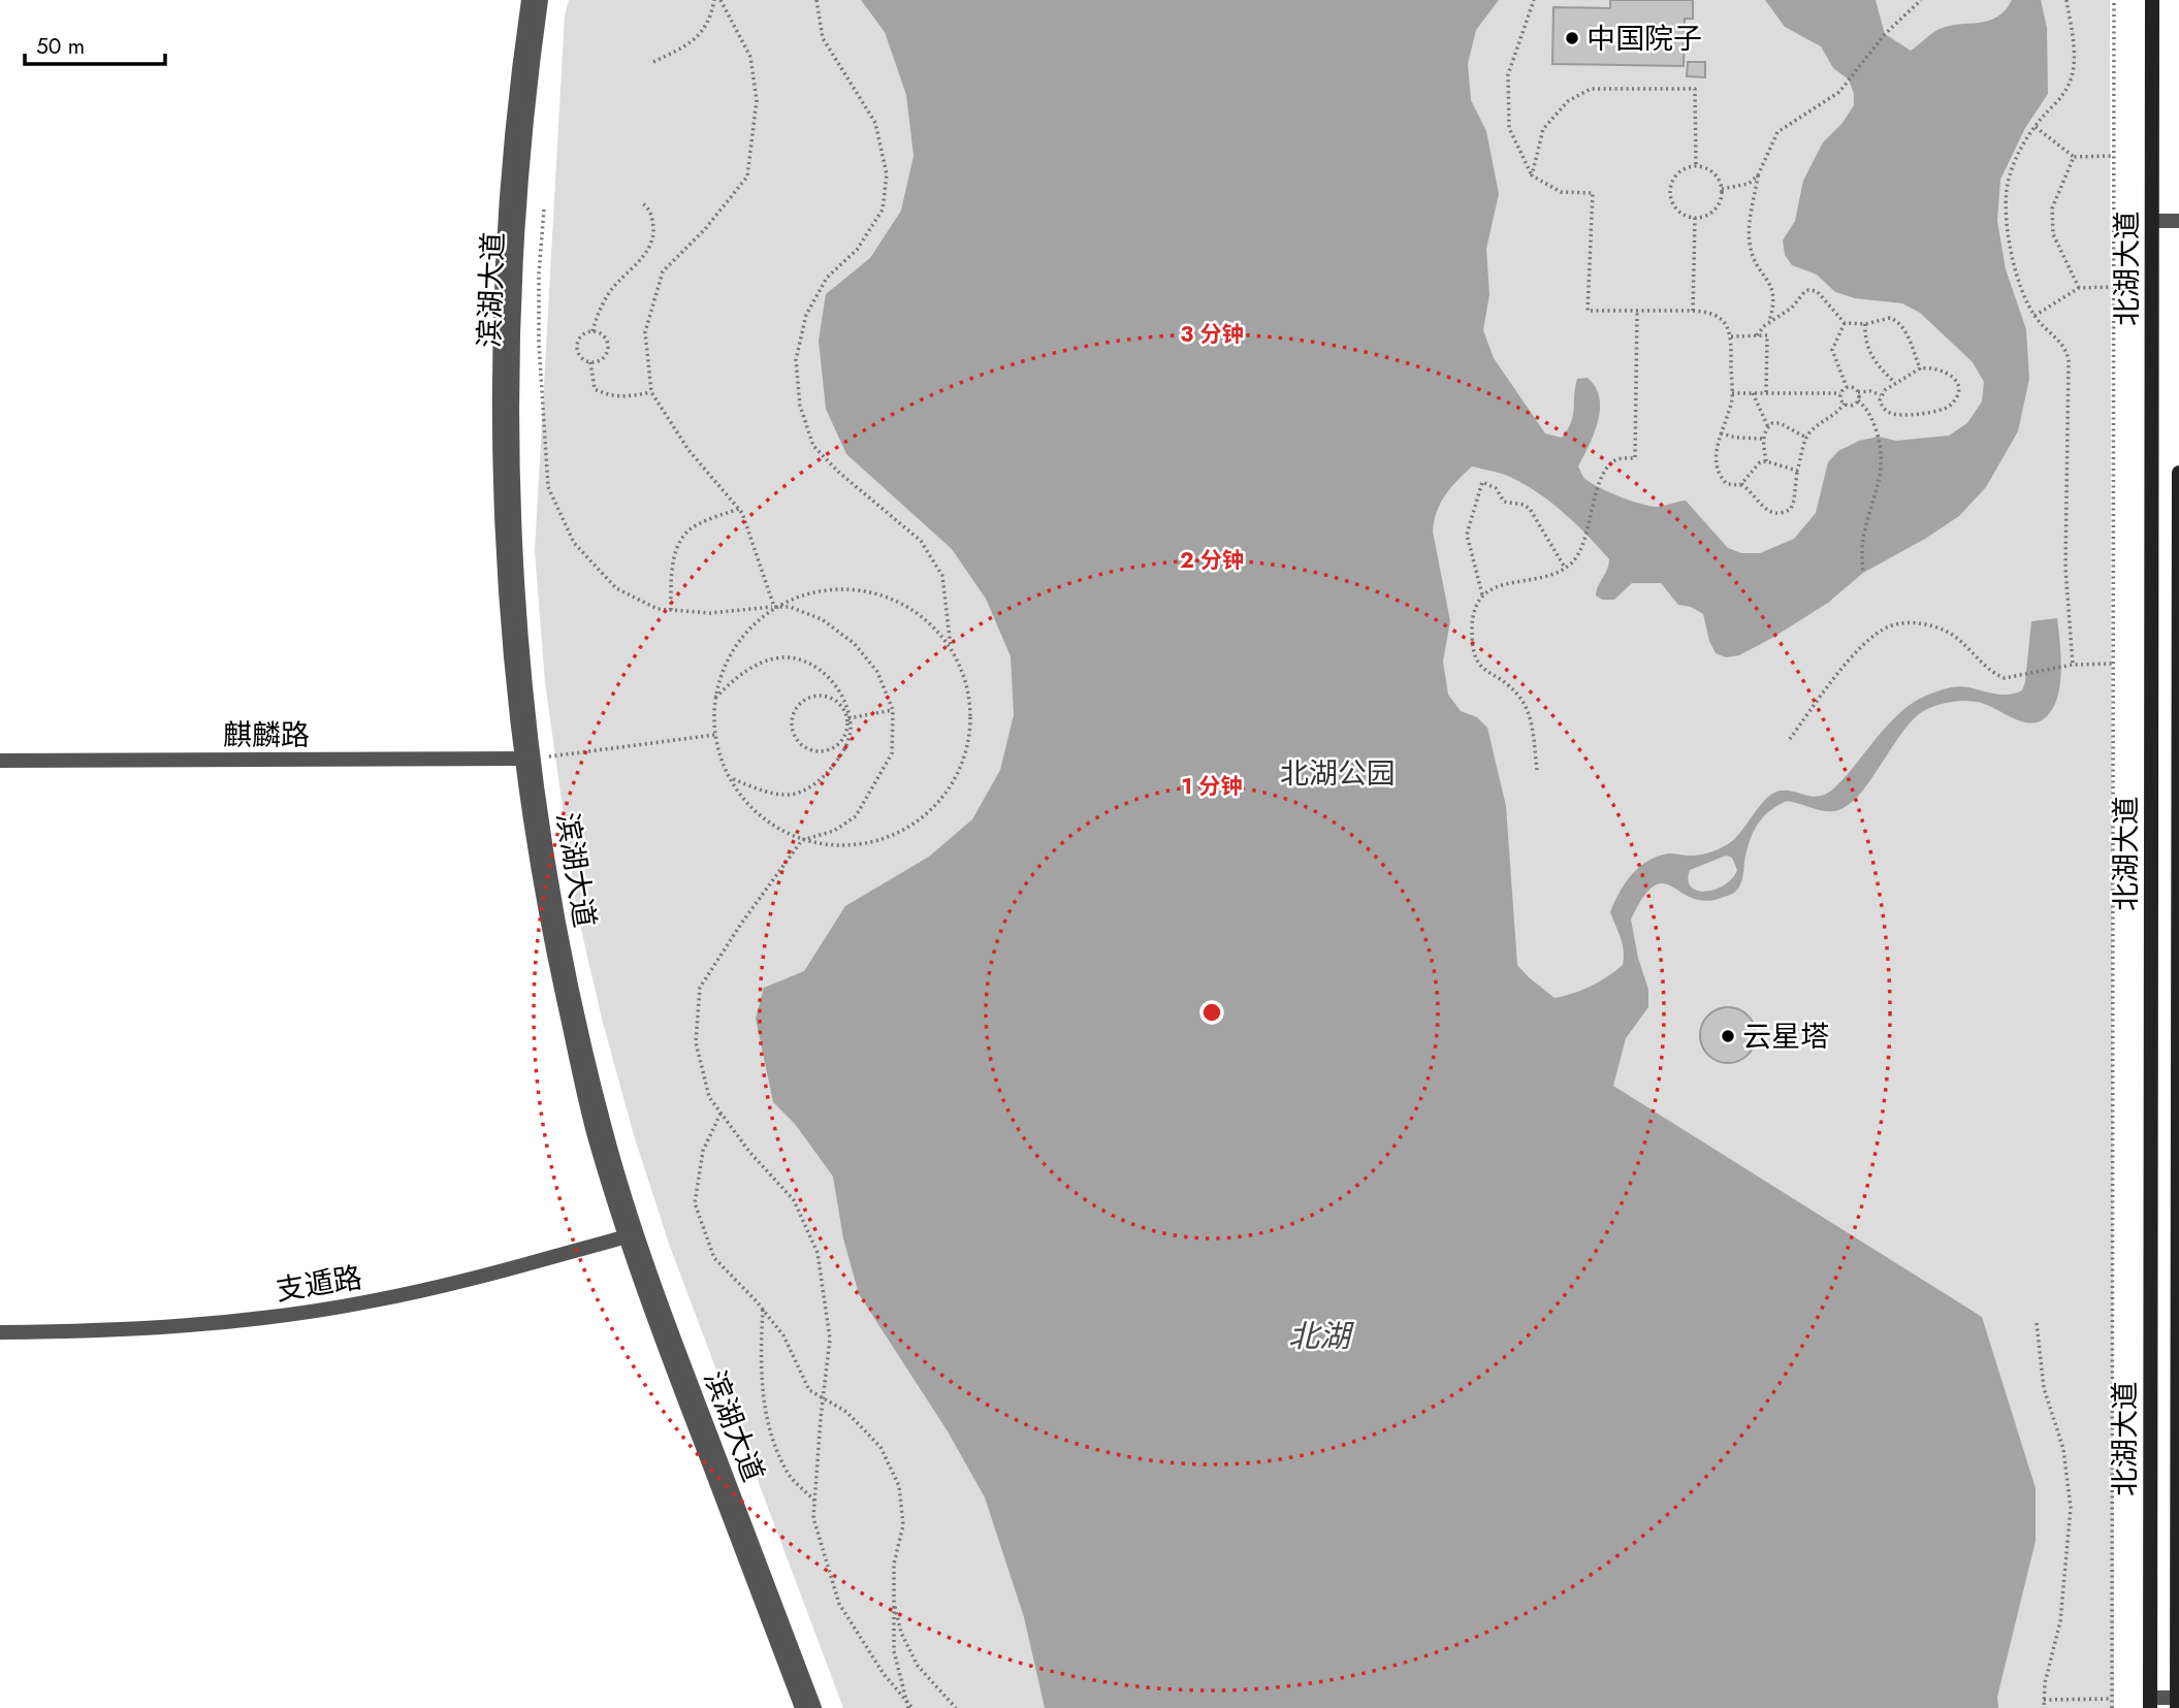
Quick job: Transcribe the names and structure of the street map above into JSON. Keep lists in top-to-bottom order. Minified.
{"streets":{"main road":["北湖大道"],"street":["滨湖大道","麒麟路","支遁路"]},"crossings":[["滨湖大道","麒麟路"],["滨湖大道","支遁路"]],"water":["北湖"],"parks":["北湖公园"],"places":["中国院子","云星塔"],"scale_bar":"50 m","rings":["3 分钟","2 分钟","1 分钟"]}
